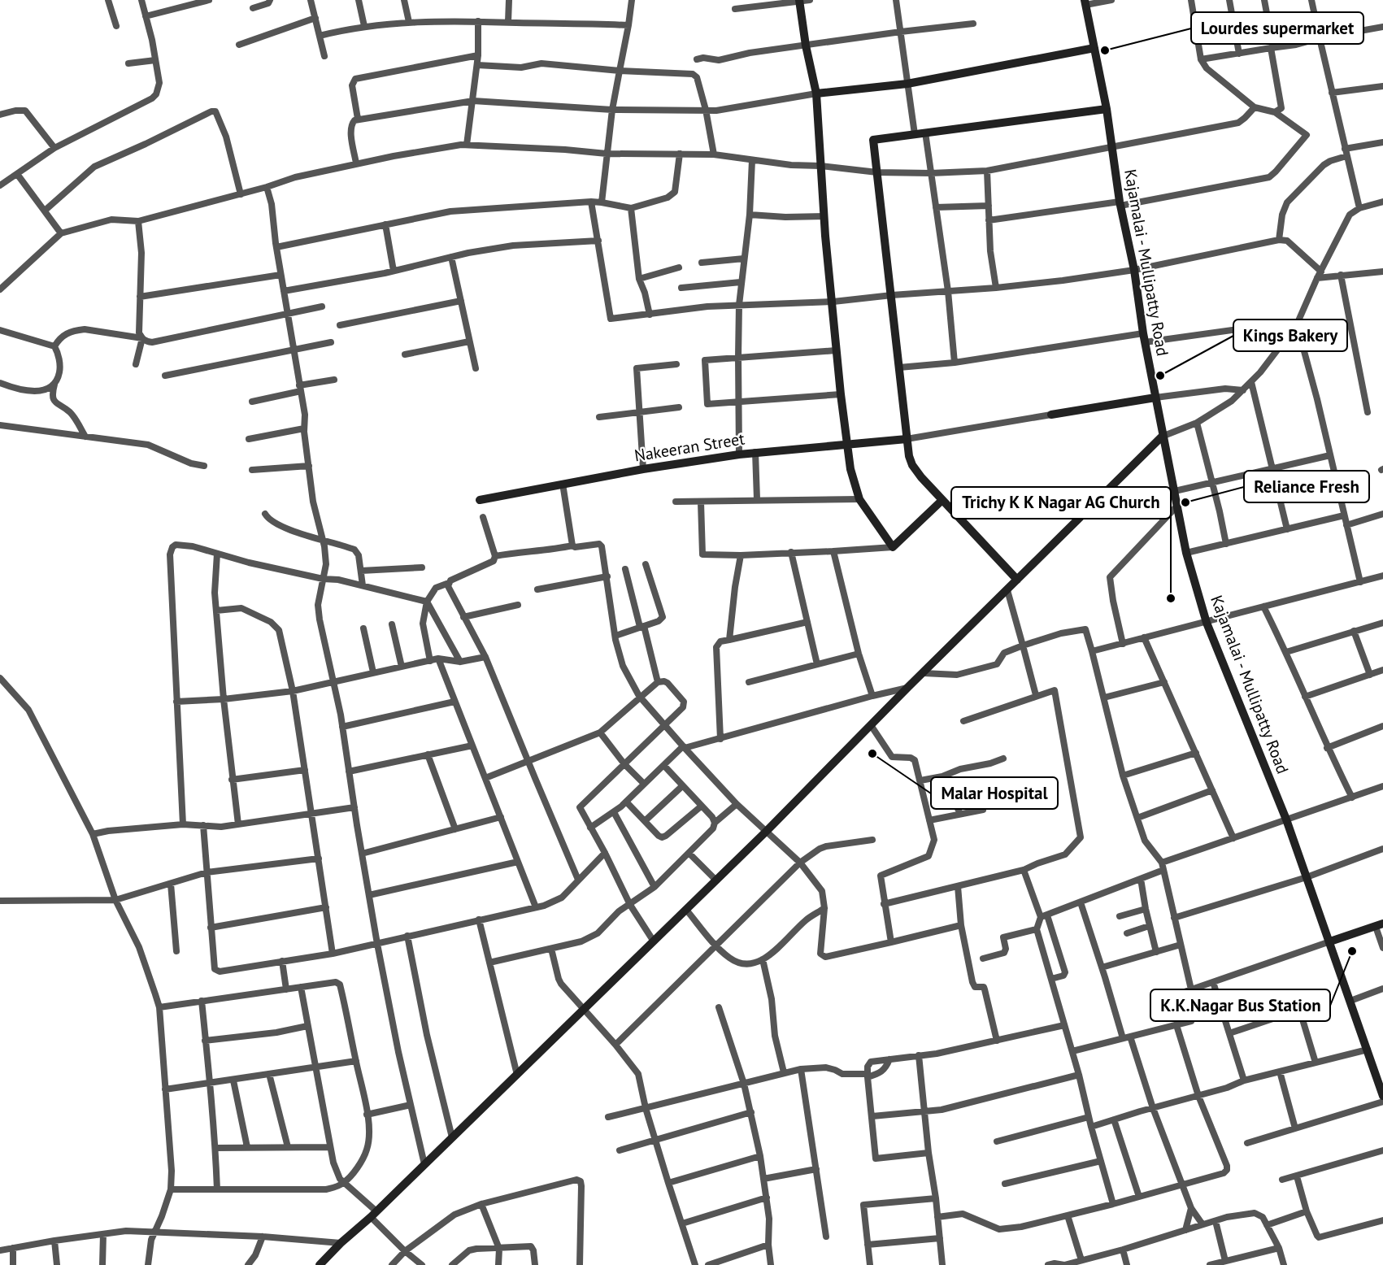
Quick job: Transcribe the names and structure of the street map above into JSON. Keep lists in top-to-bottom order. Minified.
{"streets":{"street":["Kajamalai - Mullipatty Road","Nakeeran Street"]},"places":["Lourdes supermarket","Kings Bakery","Reliance Fresh","Trichy K K Nagar AG Church","Malar Hospital","K.K.Nagar Bus Station"]}
